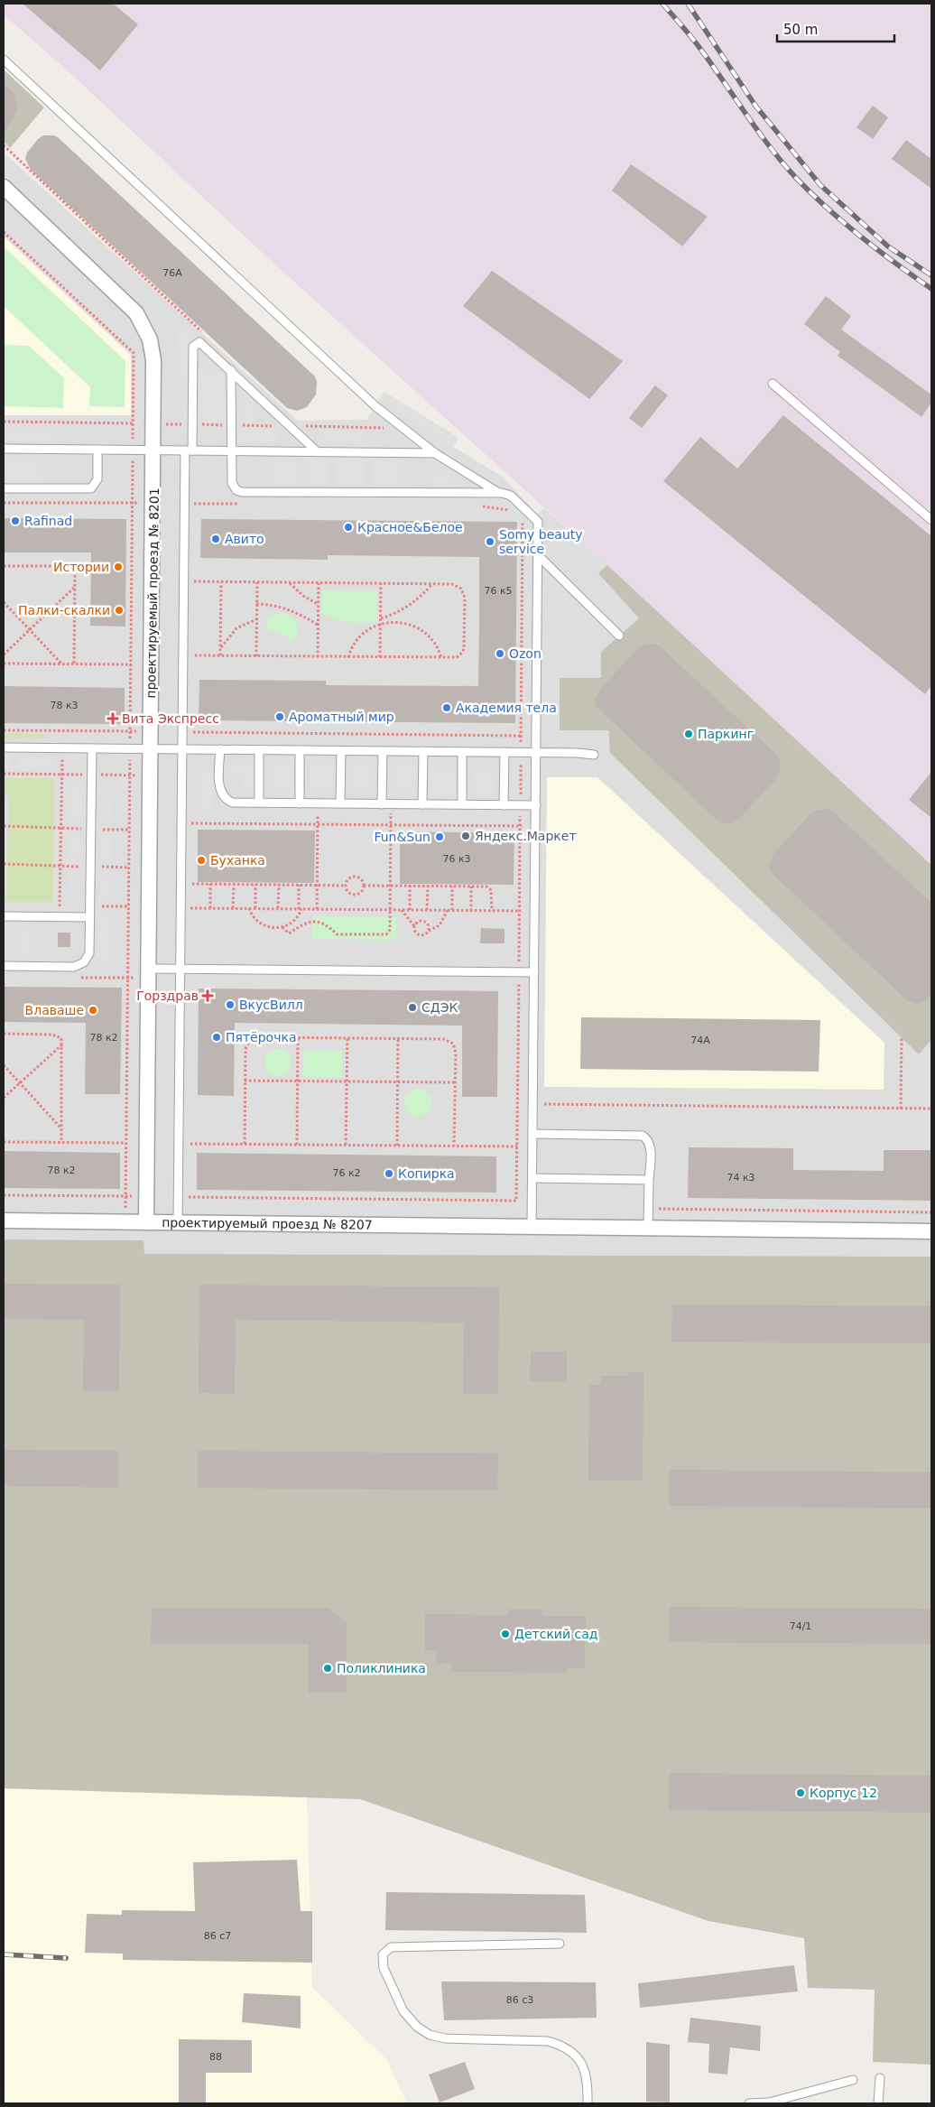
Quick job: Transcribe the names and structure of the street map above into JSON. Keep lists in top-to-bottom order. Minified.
{"streets":{"street":["проектируемый проезд № 8201","проектируемый проезд № 8207"]},"crossings":[["проектируемый проезд № 8201","проектируемый проезд № 8207"]],"places":{"other":["Rafinad","Красное&Белое","Авито","Somy beauty service","Истории","Палки-скалки","Ozon","Академия тела","Ароматный мир","Паркинг","Яндекс.Маркет","Fun&Sun","Буханка","ВкусВилл","СДЭК","Влаваше","Пятёрочка","Копирка","Детский сад","Поликлиника","Корпус 12"],"health":["Вита Экспресс","Горздрав"]},"house_numbers":["76А","76 к5","78 к3","76 к3","78 к2","74А","78 к2","76 к2","74 к3","74/1","86 с7","86 с3","88"],"scale_bar":"50 m"}
